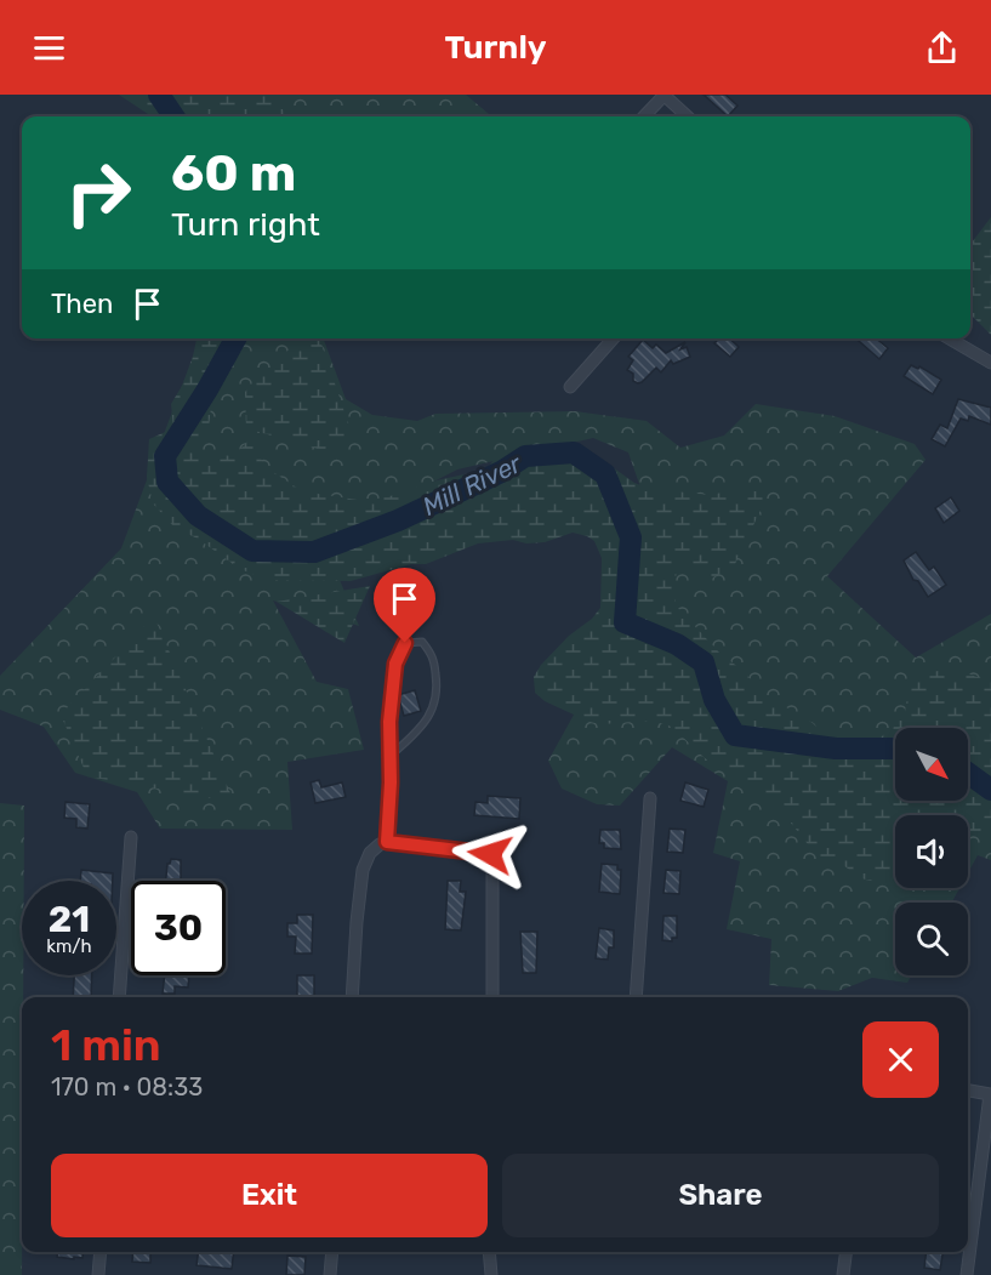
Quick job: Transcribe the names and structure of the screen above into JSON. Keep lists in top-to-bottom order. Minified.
{"water":["Mill River"],"north":"bottom right","page":{"header":"Turnly","turn":["60 m","Turn right"],"then":"Then","speed":"21 km/h","limit":"30","heading":["1 min","170 m · 08:33"],"buttons":["Exit","Share"]}}
